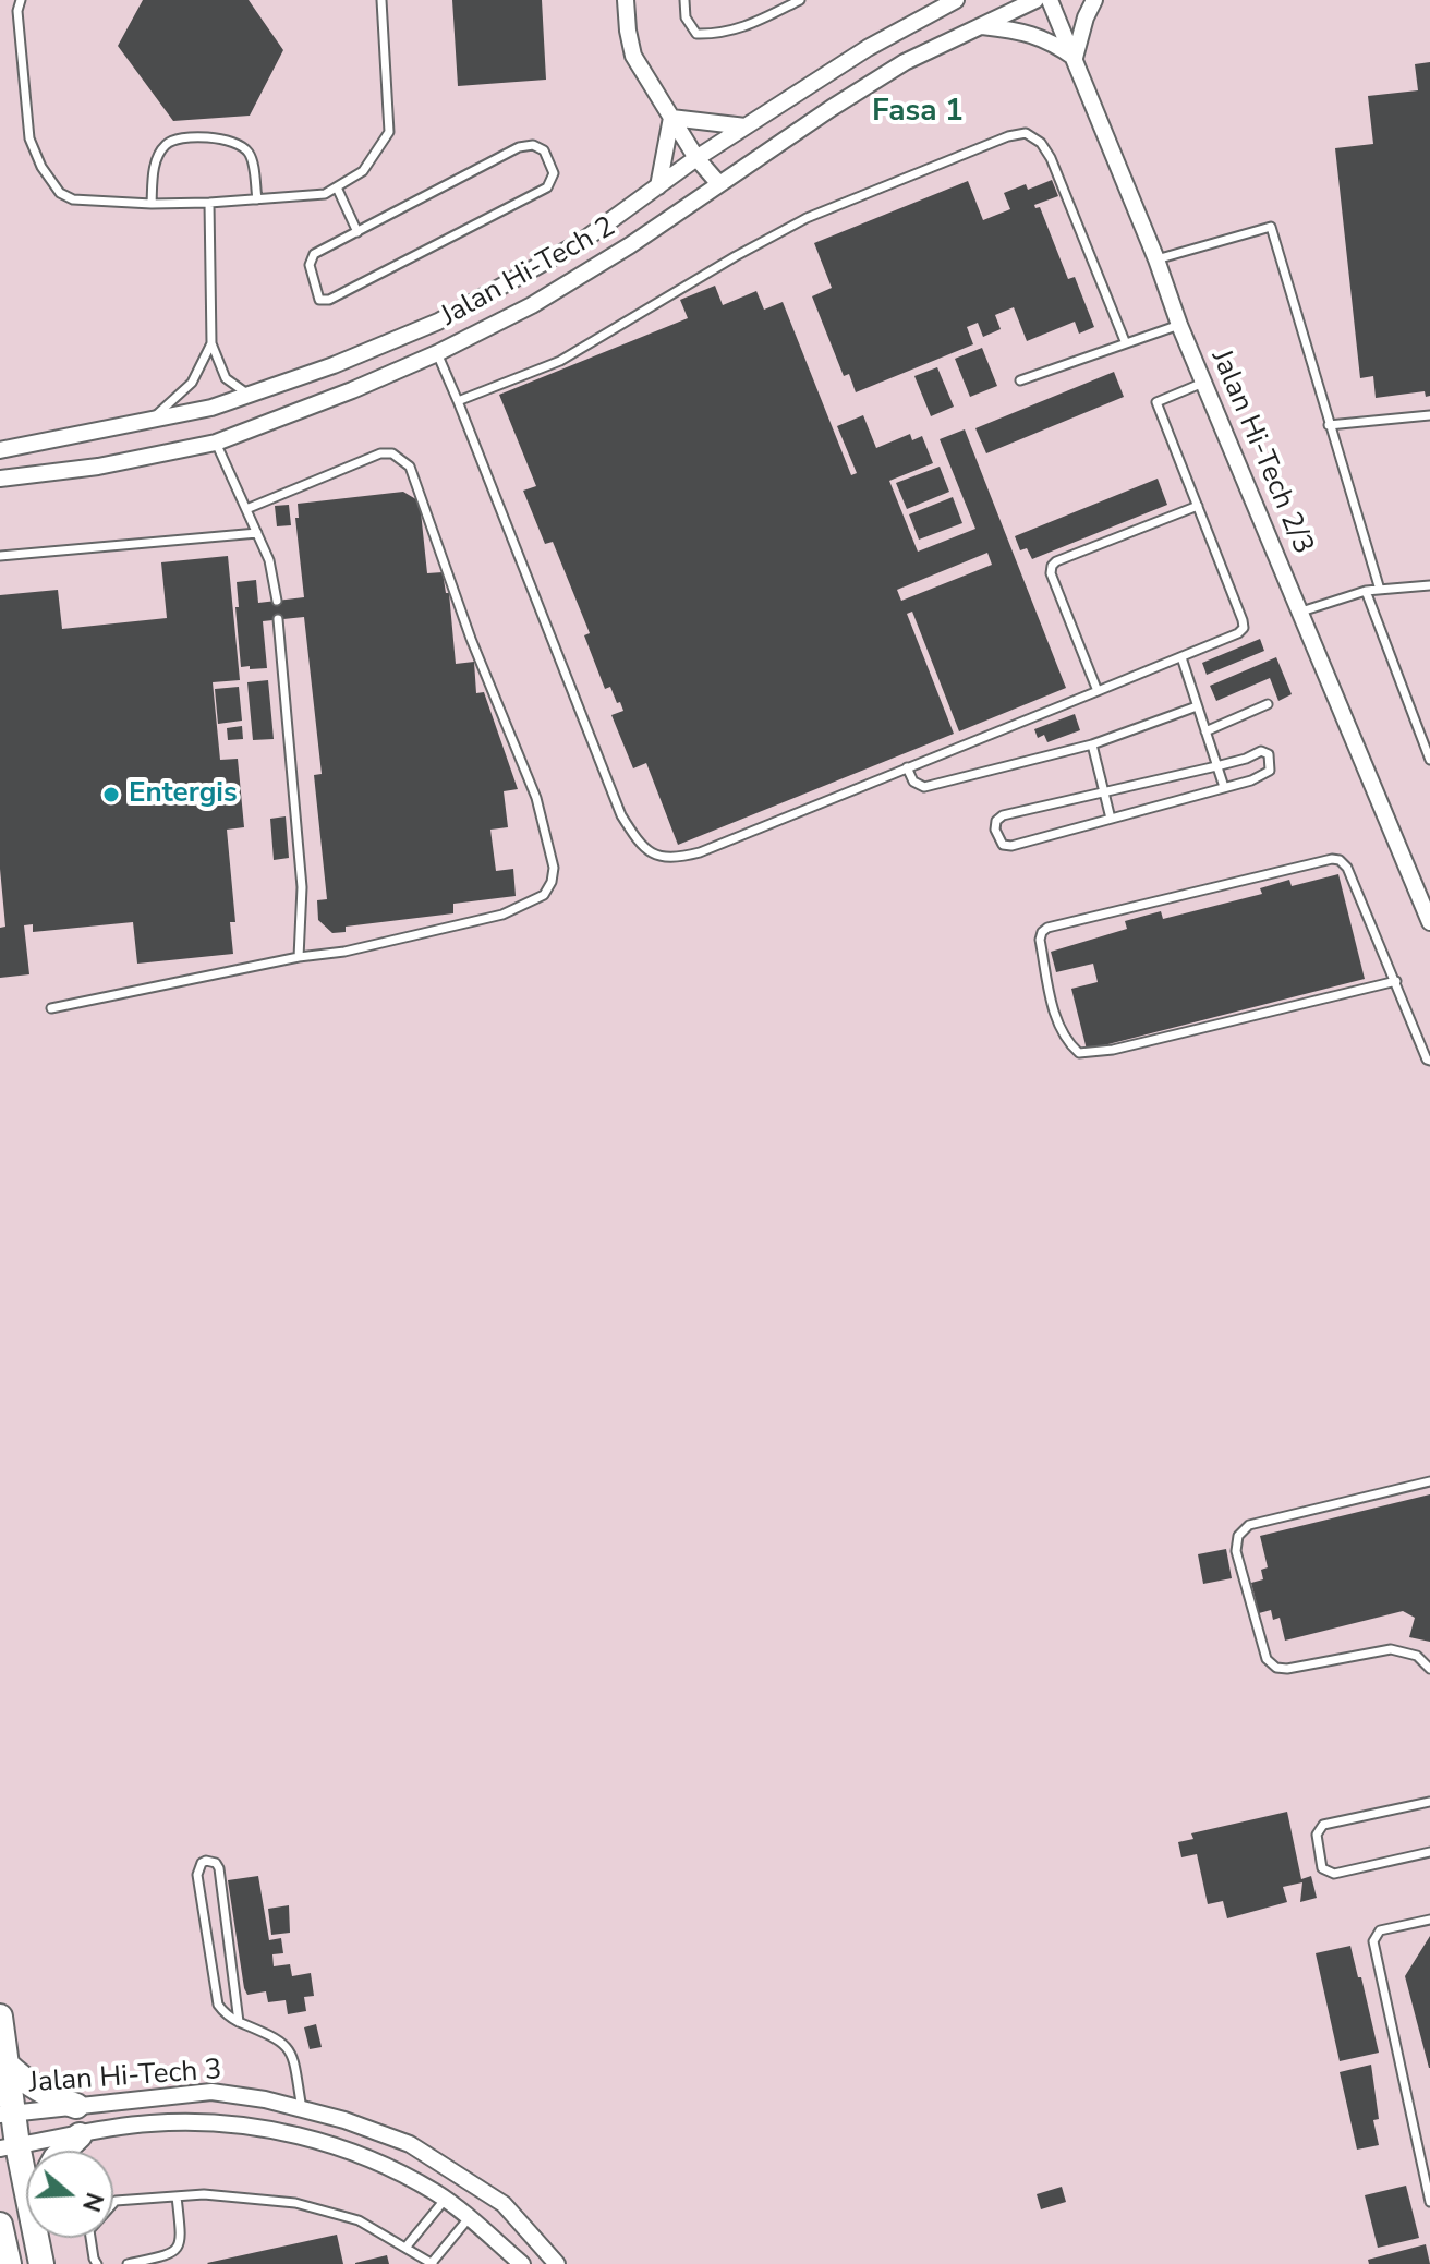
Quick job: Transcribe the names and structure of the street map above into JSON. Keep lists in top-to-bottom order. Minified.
{"streets":{"street":["Jalan Hi-Tech 2","Jalan Hi-Tech 2/3","Jalan Hi-Tech 3"]},"districts":["Fasa 1"],"places":["Entergis"],"north":"right"}
